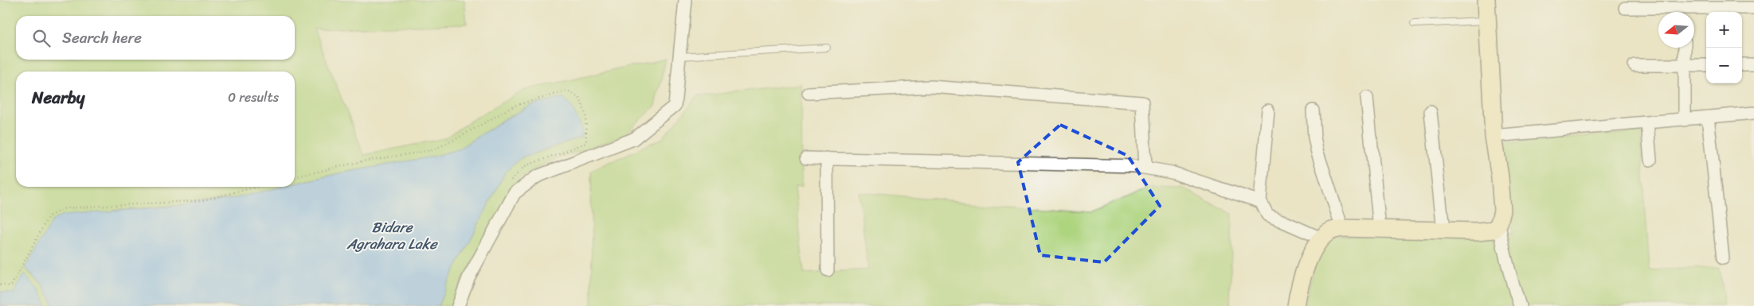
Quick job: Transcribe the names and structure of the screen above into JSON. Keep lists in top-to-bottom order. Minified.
{"water":["Bidare Agrahara Lake"],"north":"left","page":{"map_buttons":["+","−"],"search":"Search here","heading":["Nearby","0 results"]}}
